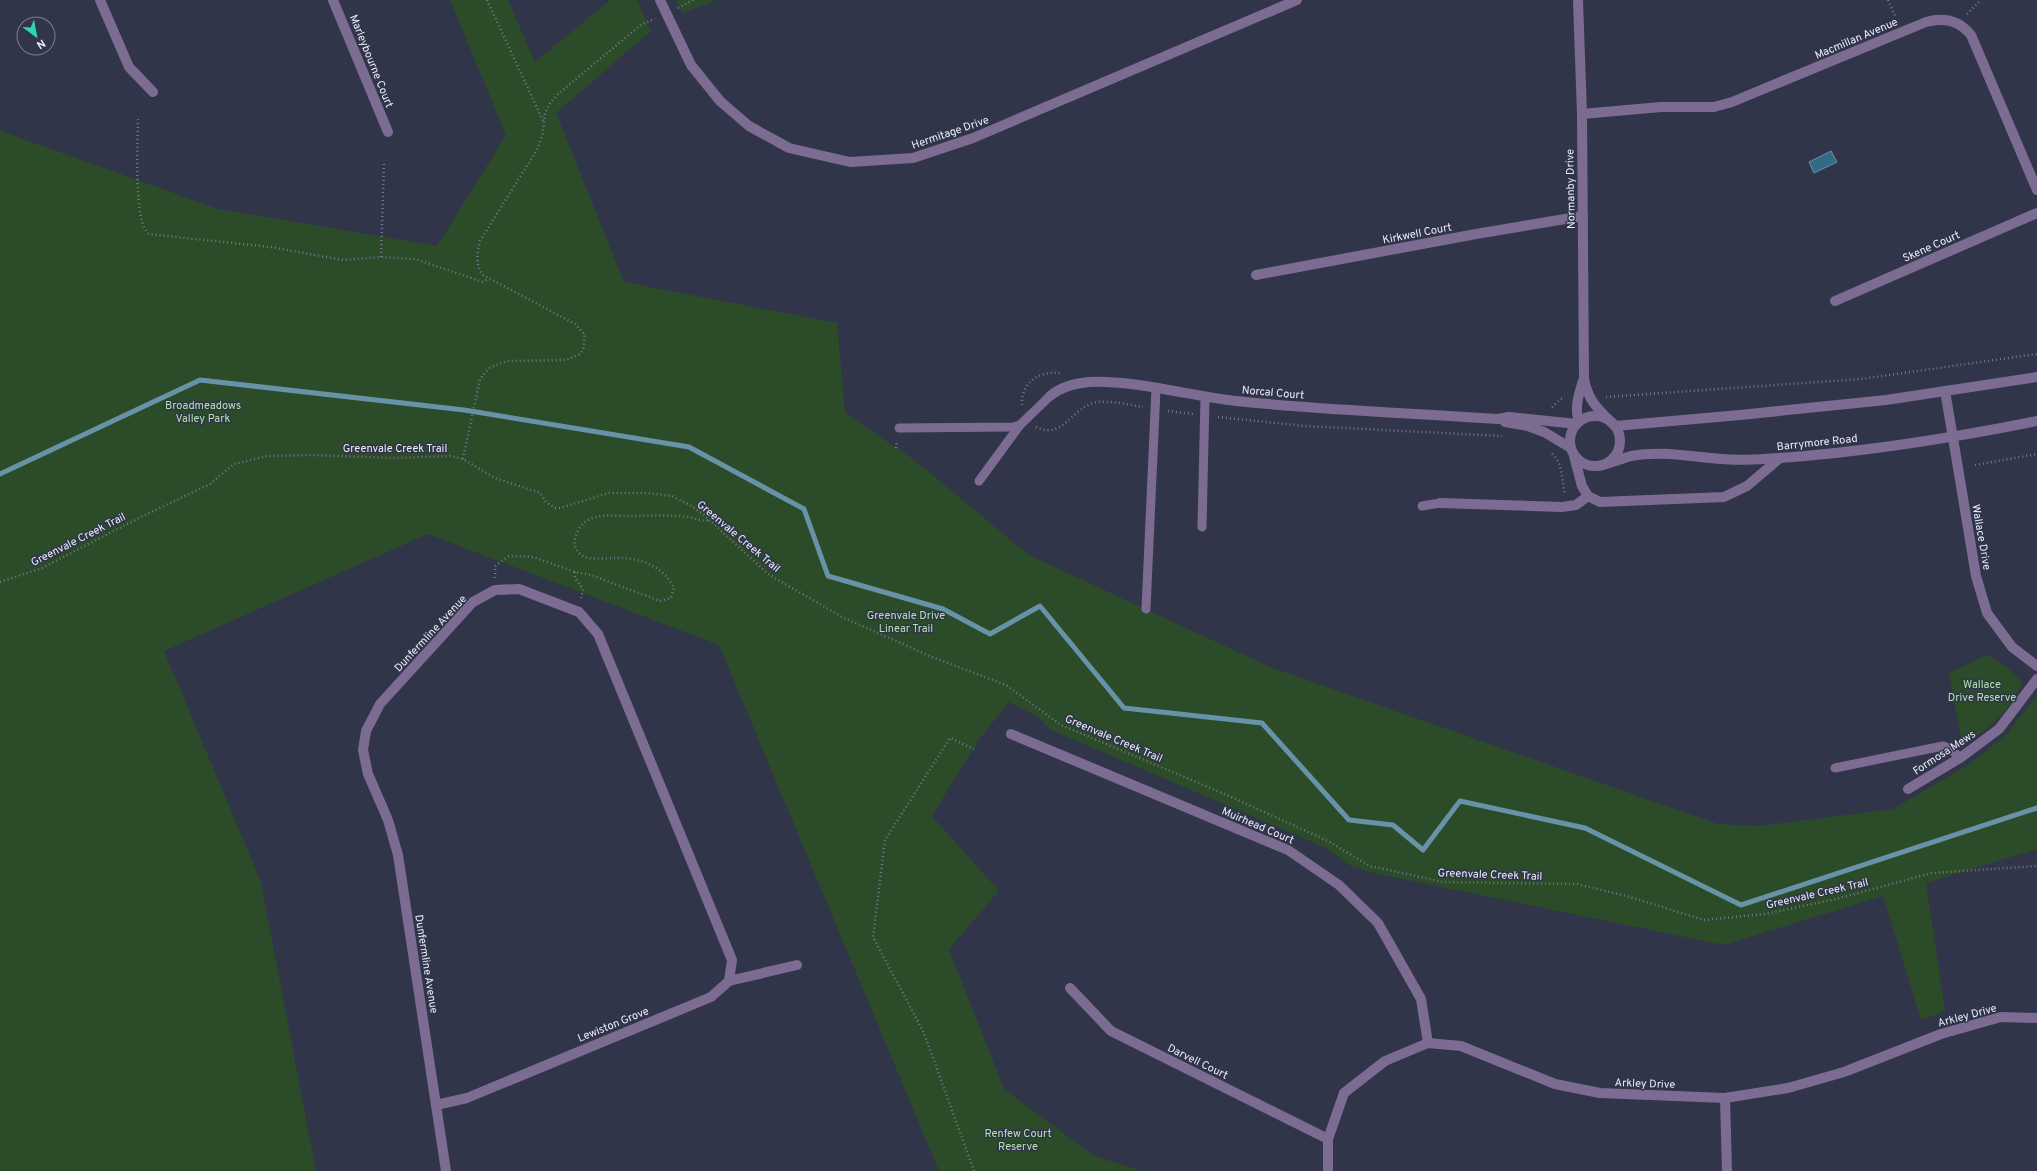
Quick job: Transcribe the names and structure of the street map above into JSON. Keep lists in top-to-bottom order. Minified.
{"streets":{"street":["Macmillan Avenue","Marleybourne Court","Hermitage Drive","Normanby Drive","Kirkwell Court","Skene Court","Norcal Court","Barrymore Road","Wallace Drive","Dunfermline Avenue","Formosa Mews","Muirhead Court","Arkley Drive","Lewiston Grove","Darvell Court"],"path":["Greenvale Creek Trail"]},"crossings":[["Macmillan Avenue","Normanby Drive"],["Normanby Drive","Kirkwell Court"],["Normanby Drive","Norcal Court"],["Normanby Drive","Barrymore Road"],["Norcal Court","Barrymore Road"],["Barrymore Road","Wallace Drive"],["Dunfermline Avenue","Lewiston Grove"],["Muirhead Court","Arkley Drive"],["Arkley Drive","Darvell Court"]],"parks":["Broadmeadows Valley Park","Greenvale Drive Linear Trail","Wallace Drive Reserve","Renfew Court Reserve"],"north":"bottom right"}
